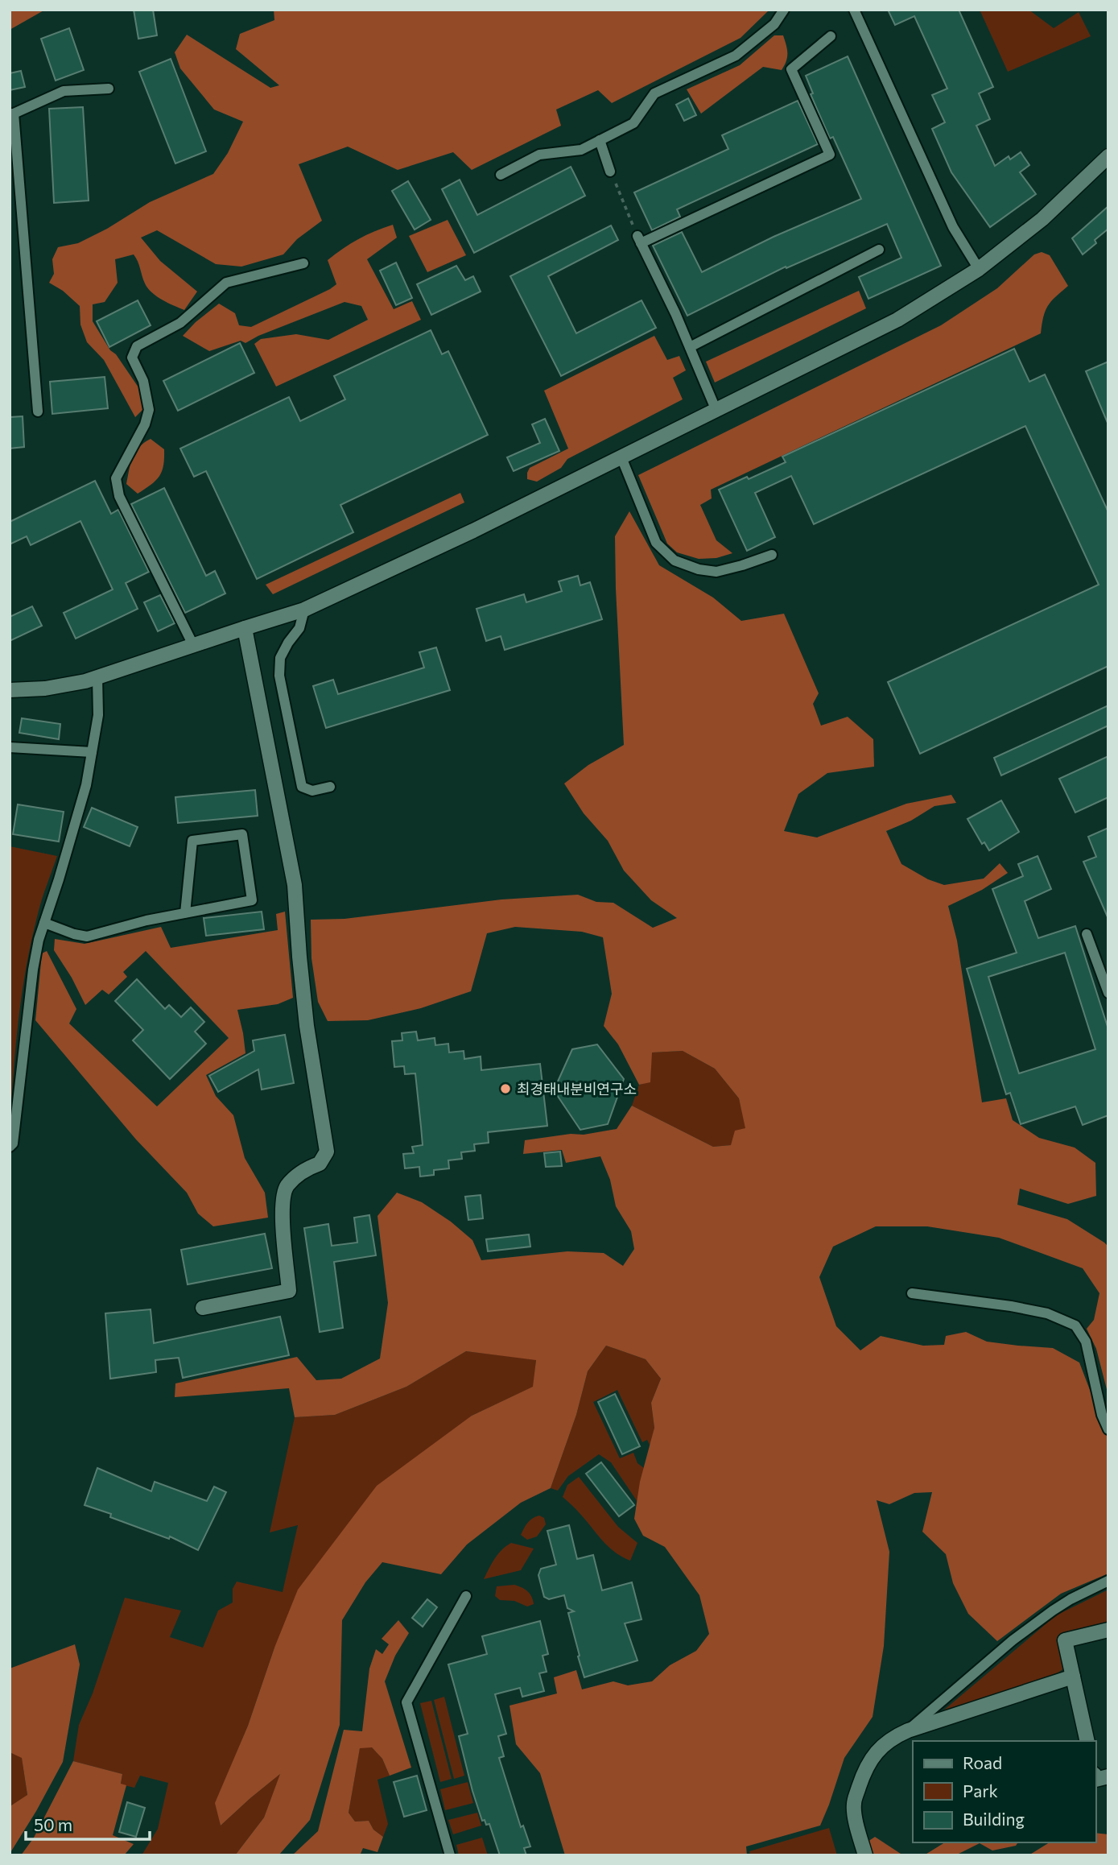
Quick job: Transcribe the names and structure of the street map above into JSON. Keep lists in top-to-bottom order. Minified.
{"places":["최경태내분비연구소"],"legend":["Road","Park","Building"],"scale_bar":"50 m"}
